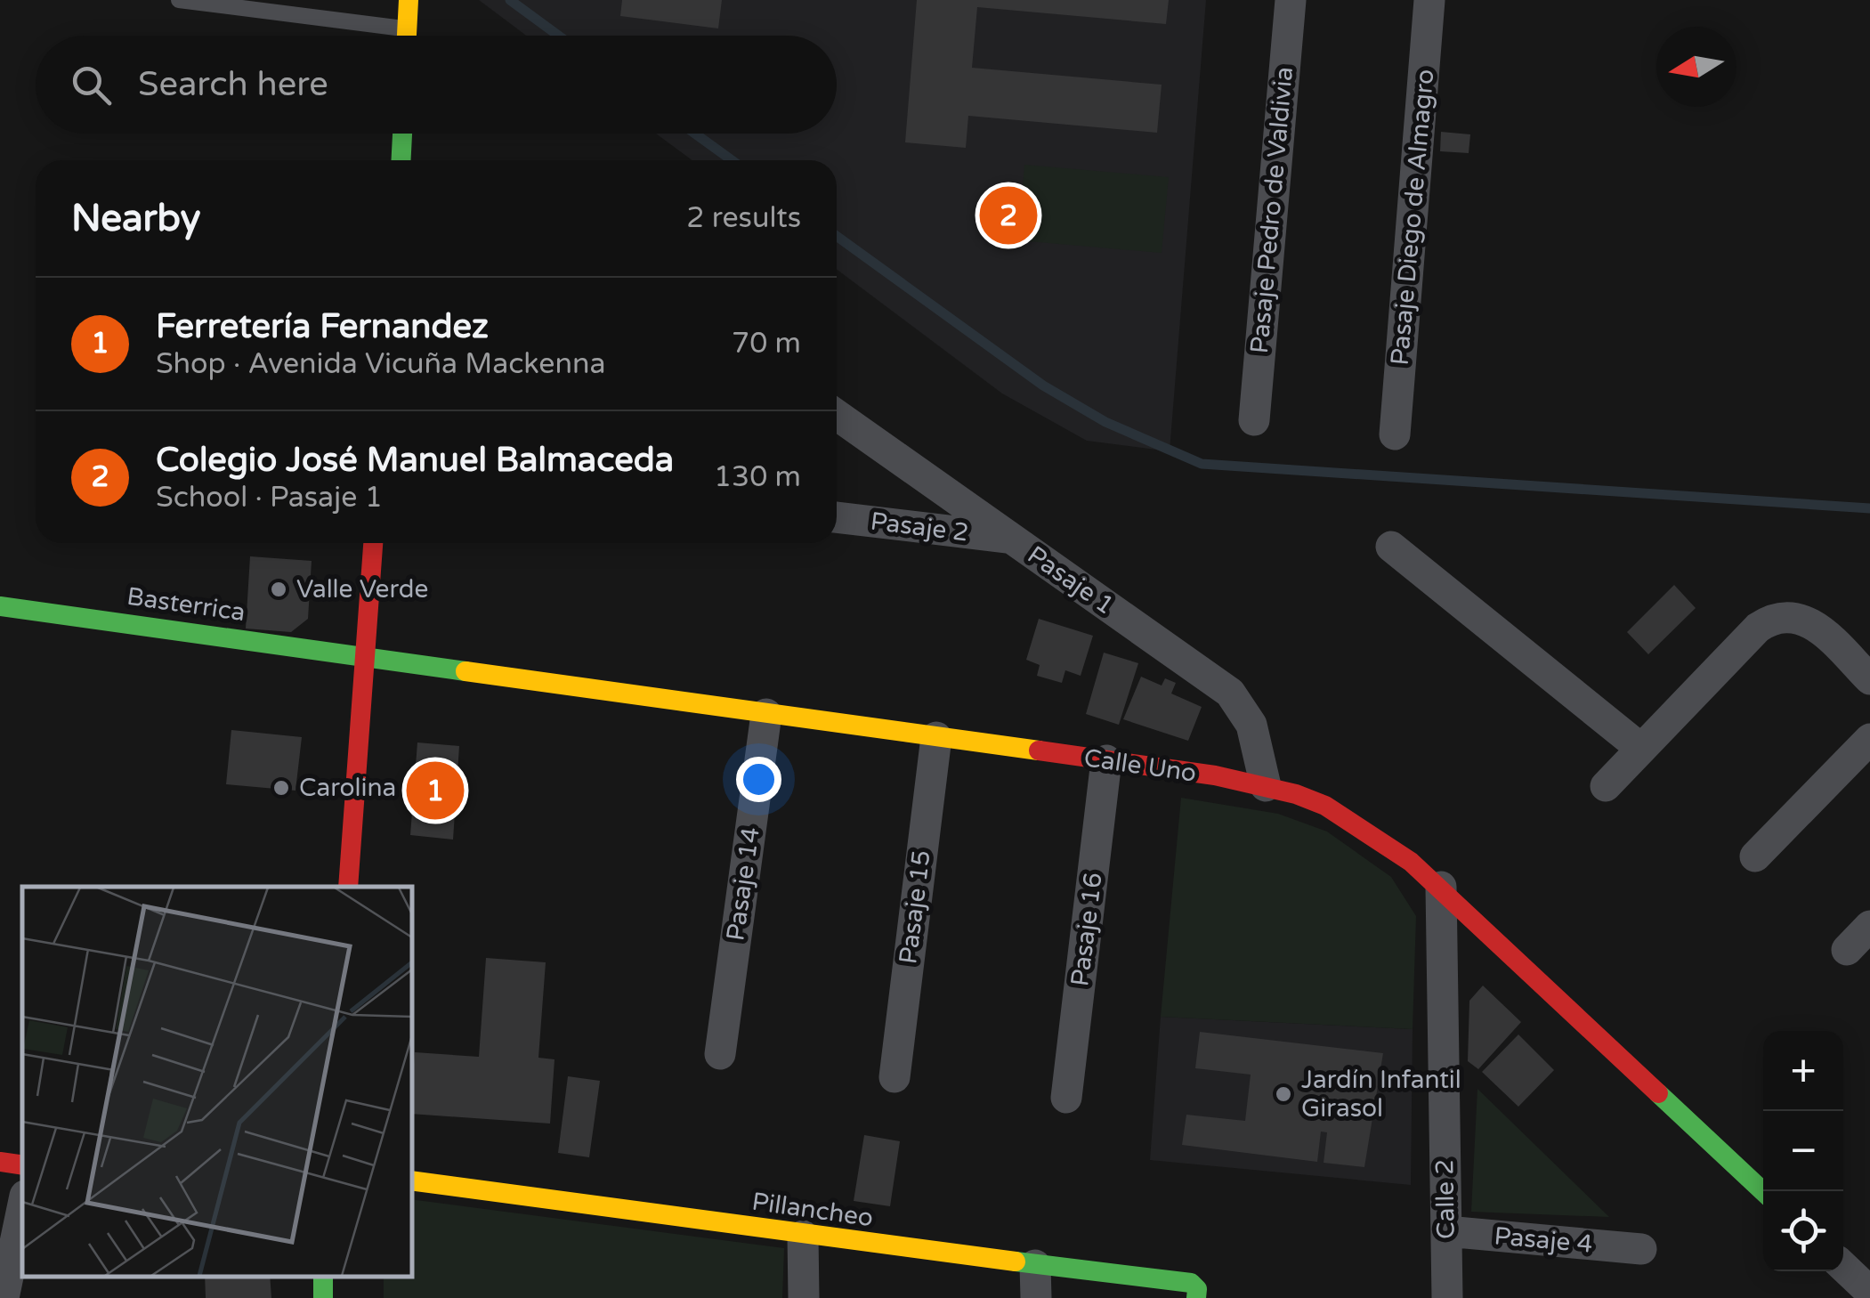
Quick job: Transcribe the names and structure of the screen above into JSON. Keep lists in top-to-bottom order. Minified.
{"streets":{"street":["Pasaje Pedro de Valdivia","Pasaje Diego de Almagro","Pasaje 2","Pasaje 1","Basterrica","Calle Uno","Pasaje 14","Pasaje 15","Pasaje 16","Calle 2","Pillancheo","Pasaje 4"]},"crossings":[["Pasaje 2","Pasaje 1"],["Pasaje 1","Calle Uno"],["Basterrica","Calle Uno"],["Calle Uno","Pasaje 14"],["Calle Uno","Pasaje 15"],["Calle Uno","Pasaje 16"],["Calle Uno","Calle 2"],["Calle 2","Pasaje 4"]],"places":["Valle Verde","Carolina","Jardín Infantil Girasol"],"north":"left","page":{"search":"Search here","heading":["Nearby","2 results"],"pins":["2","1"],"list":[{"mark":"1","name":"Ferretería Fernandez","note":"Shop · Avenida Vicuña Mackenna","value":"70 m"},{"mark":"2","name":"Colegio José Manuel Balmaceda","note":"School · Pasaje 1","value":"130 m"}],"map_buttons":["+","−"]}}
